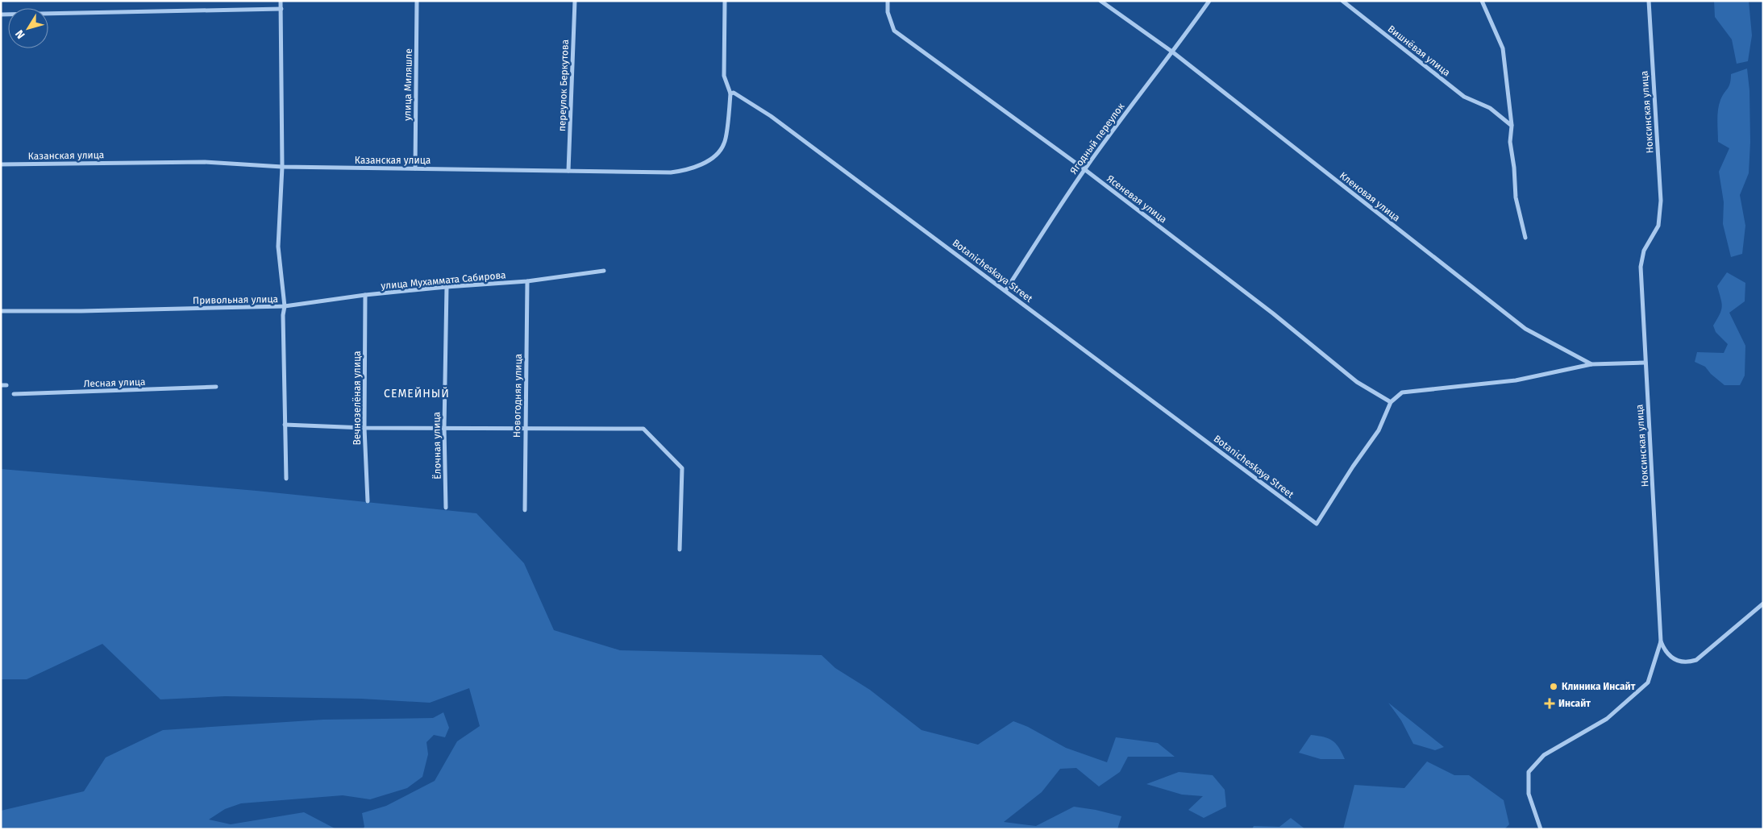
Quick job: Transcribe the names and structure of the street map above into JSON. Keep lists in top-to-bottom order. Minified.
{"streets":{"street":["Вишнёвая улица","улица Миляшле","переулок Беркутова","Ноксинская улица","Ягодный переулок","Казанская улица","Кленовая улица","Ясеневая улица","Botanicheskaya Street","улица Мухаммата Сабирова","Привольная улица","Лесная улица","Новогодняя улица","Вечнозелёная улица","Ёлочная улица"]},"crossings":[["улица Миляшле","Казанская улица"],["переулок Беркутова","Казанская улица"],["Ноксинская улица","Кленовая улица"],["Ягодный переулок","Кленовая улица"],["Ягодный переулок","Ясеневая улица"],["Ягодный переулок","Botanicheskaya Street"],["Казанская улица","Botanicheskaya Street"],["Казанская улица","Привольная улица"],["Ясеневая улица","Botanicheskaya Street"],["улица Мухаммата Сабирова","Привольная улица"],["улица Мухаммата Сабирова","Новогодняя улица"],["улица Мухаммата Сабирова","Вечнозелёная улица"],["улица Мухаммата Сабирова","Ёлочная улица"]],"districts":["СЕМЕЙНЫЙ"],"places":{"other":["Клиника Инсайт"],"health":["Инсайт"]},"north":"bottom left"}
